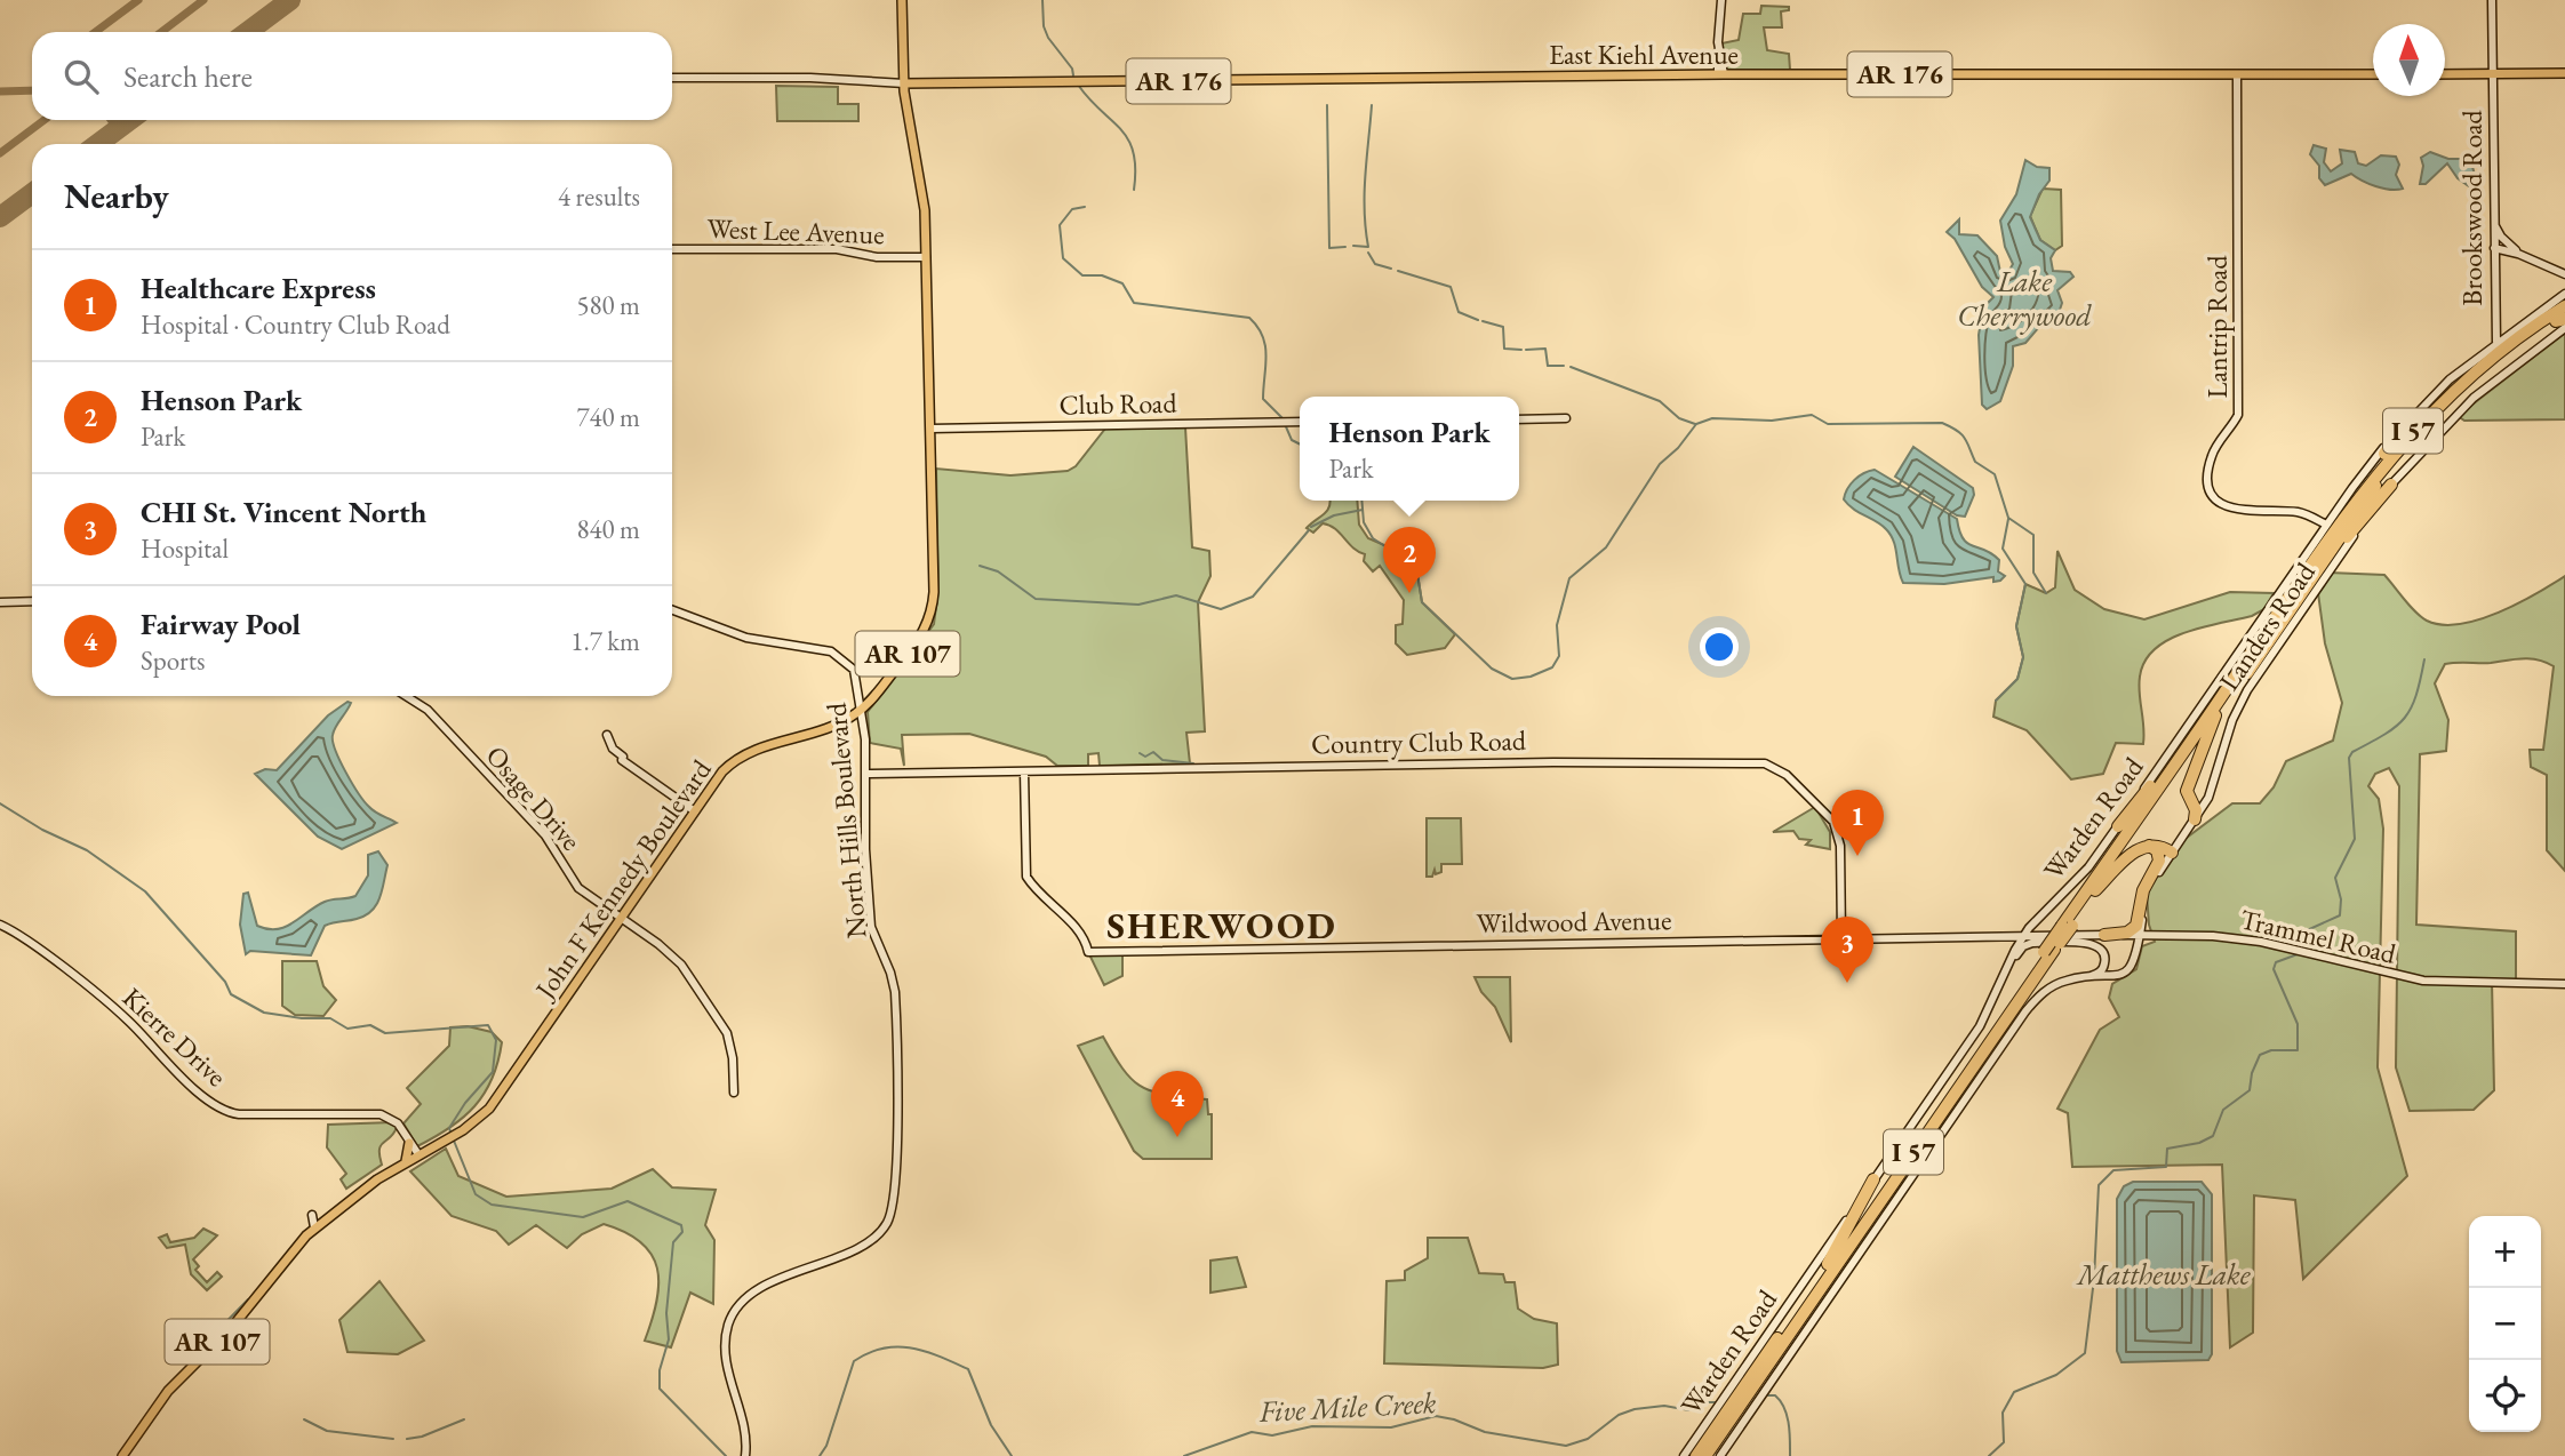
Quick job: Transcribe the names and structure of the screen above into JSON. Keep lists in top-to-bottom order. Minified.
{"streets":{"highway":["I 57"],"main road":["East Kiehl Avenue","AR 176","AR 107","John F Kennedy Boulevard"],"street":["Brookswood Road","West Lee Avenue","Lantrip Road","Club Road","Landers Road","Country Club Road","Osage Drive","Warden Road","North Hills Boulevard","Wildwood Avenue","Trammel Road","Kierre Drive"]},"crossings":[["East Kiehl Avenue","Lantrip Road"],["East Kiehl Avenue","AR 107"],["Brookswood Road","Warden Road"],["West Lee Avenue","AR 107"],["West Lee Avenue","John F Kennedy Boulevard"],["Lantrip Road","Warden Road"],["Club Road","John F Kennedy Boulevard"],["I 57","Landers Road"],["I 57","Warden Road"],["I 57","Wildwood Avenue"],["I 57","Trammel Road"],["Landers Road","Warden Road"],["Landers Road","Trammel Road"],["AR 107","John F Kennedy Boulevard"],["Country Club Road","North Hills Boulevard"],["Country Club Road","Wildwood Avenue"],["Osage Drive","John F Kennedy Boulevard"],["Warden Road","Wildwood Avenue"],["North Hills Boulevard","John F Kennedy Boulevard"],["John F Kennedy Boulevard","Kierre Drive"],["Wildwood Avenue","Trammel Road"]],"districts":["SHERWOOD"],"water":["Lake Cherrywood","Matthews Lake","Five Mile Creek"],"north":"top","page":{"search":"Search here","heading":["Nearby","4 results"],"list":[{"mark":"1","name":"Healthcare Express","note":"Hospital · Country Club Road","value":"580 m"},{"mark":"2","name":"Henson Park","note":"Park","value":"740 m"},{"mark":"3","name":"CHI St. Vincent North","note":"Hospital","value":"840 m"},{"mark":"4","name":"Fairway Pool","note":"Sports","value":"1.7 km"}],"popup":["Henson Park","Park"],"pins":["2","1","3","4"],"map_buttons":["+","−"]}}
